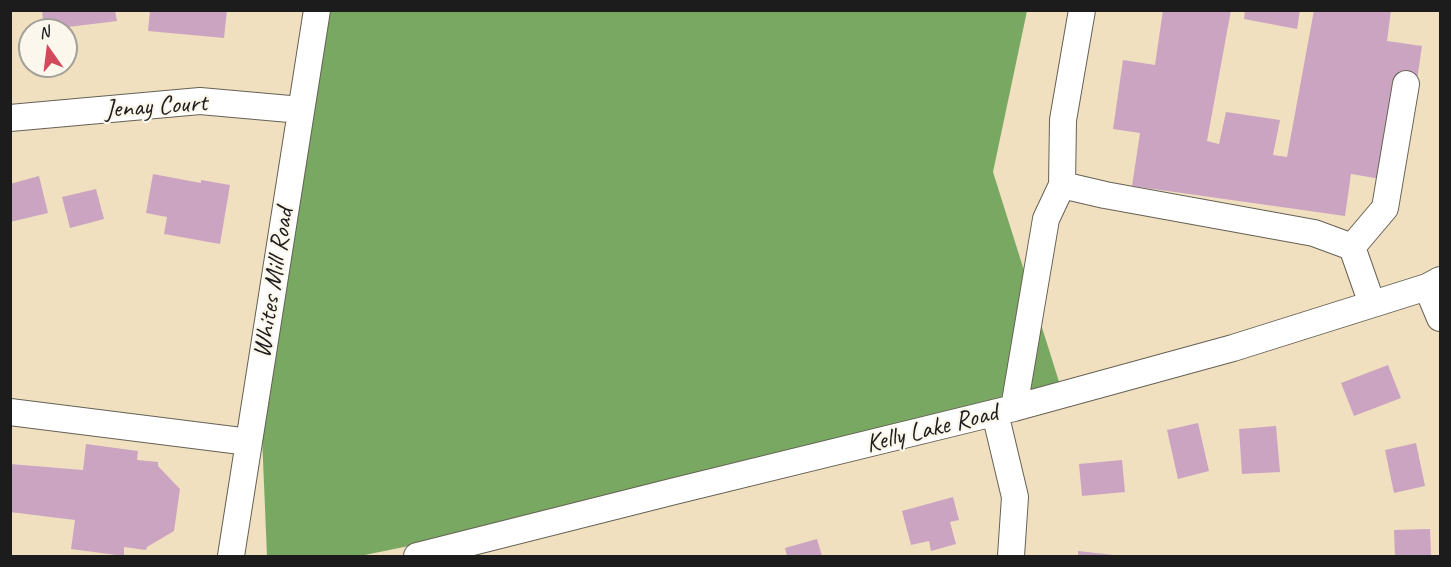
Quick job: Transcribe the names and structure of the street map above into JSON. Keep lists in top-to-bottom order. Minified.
{"streets":{"street":["Jenay Court","Whites Mill Road","Kelly Lake Road"]},"crossings":[["Jenay Court","Whites Mill Road"]],"north":"top"}
